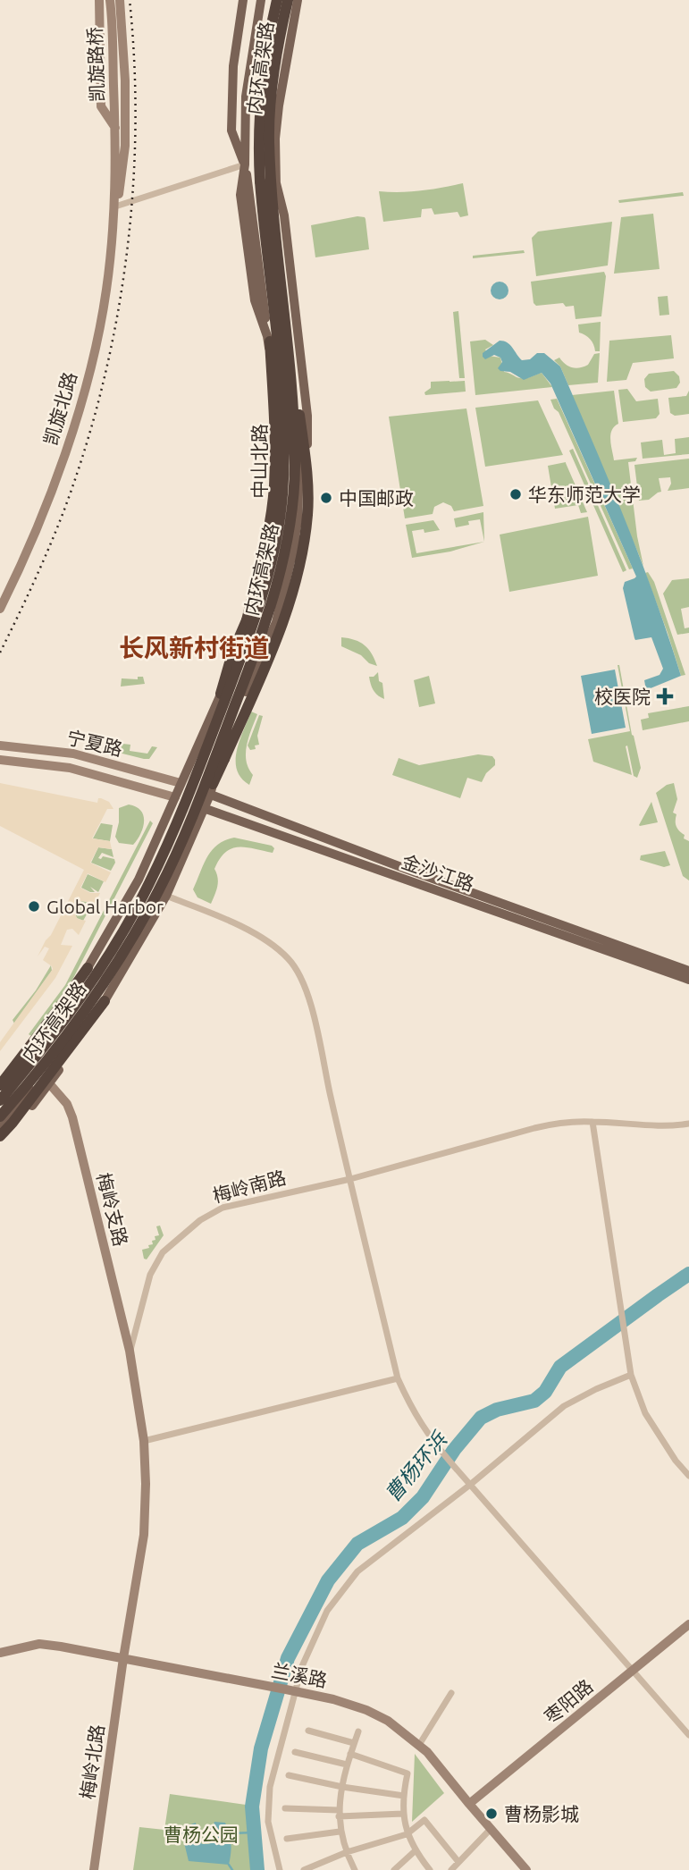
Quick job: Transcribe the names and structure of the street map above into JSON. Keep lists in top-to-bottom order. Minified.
{"streets":{"highway":["内环高架路"],"main road":["中山北路","金沙江路"],"street":["凯旋路桥","凯旋北路","宁夏路","梅岭南路","梅岭支路","兰溪路","枣阳路","梅岭北路"]},"crossings":[["凯旋路桥","凯旋北路"],["中山北路","宁夏路"],["中山北路","金沙江路"],["宁夏路","金沙江路"],["梅岭南路","梅岭支路"],["梅岭南路","兰溪路"],["梅岭南路","梅岭北路"],["兰溪路","枣阳路"],["兰溪路","梅岭北路"]],"districts":["长风新村街道"],"water":["曹杨环浜"],"parks":["曹杨公园"],"places":{"other":["华东师范大学","中国邮政","Global Harbor","曹杨影城"],"health":["校医院"]}}
